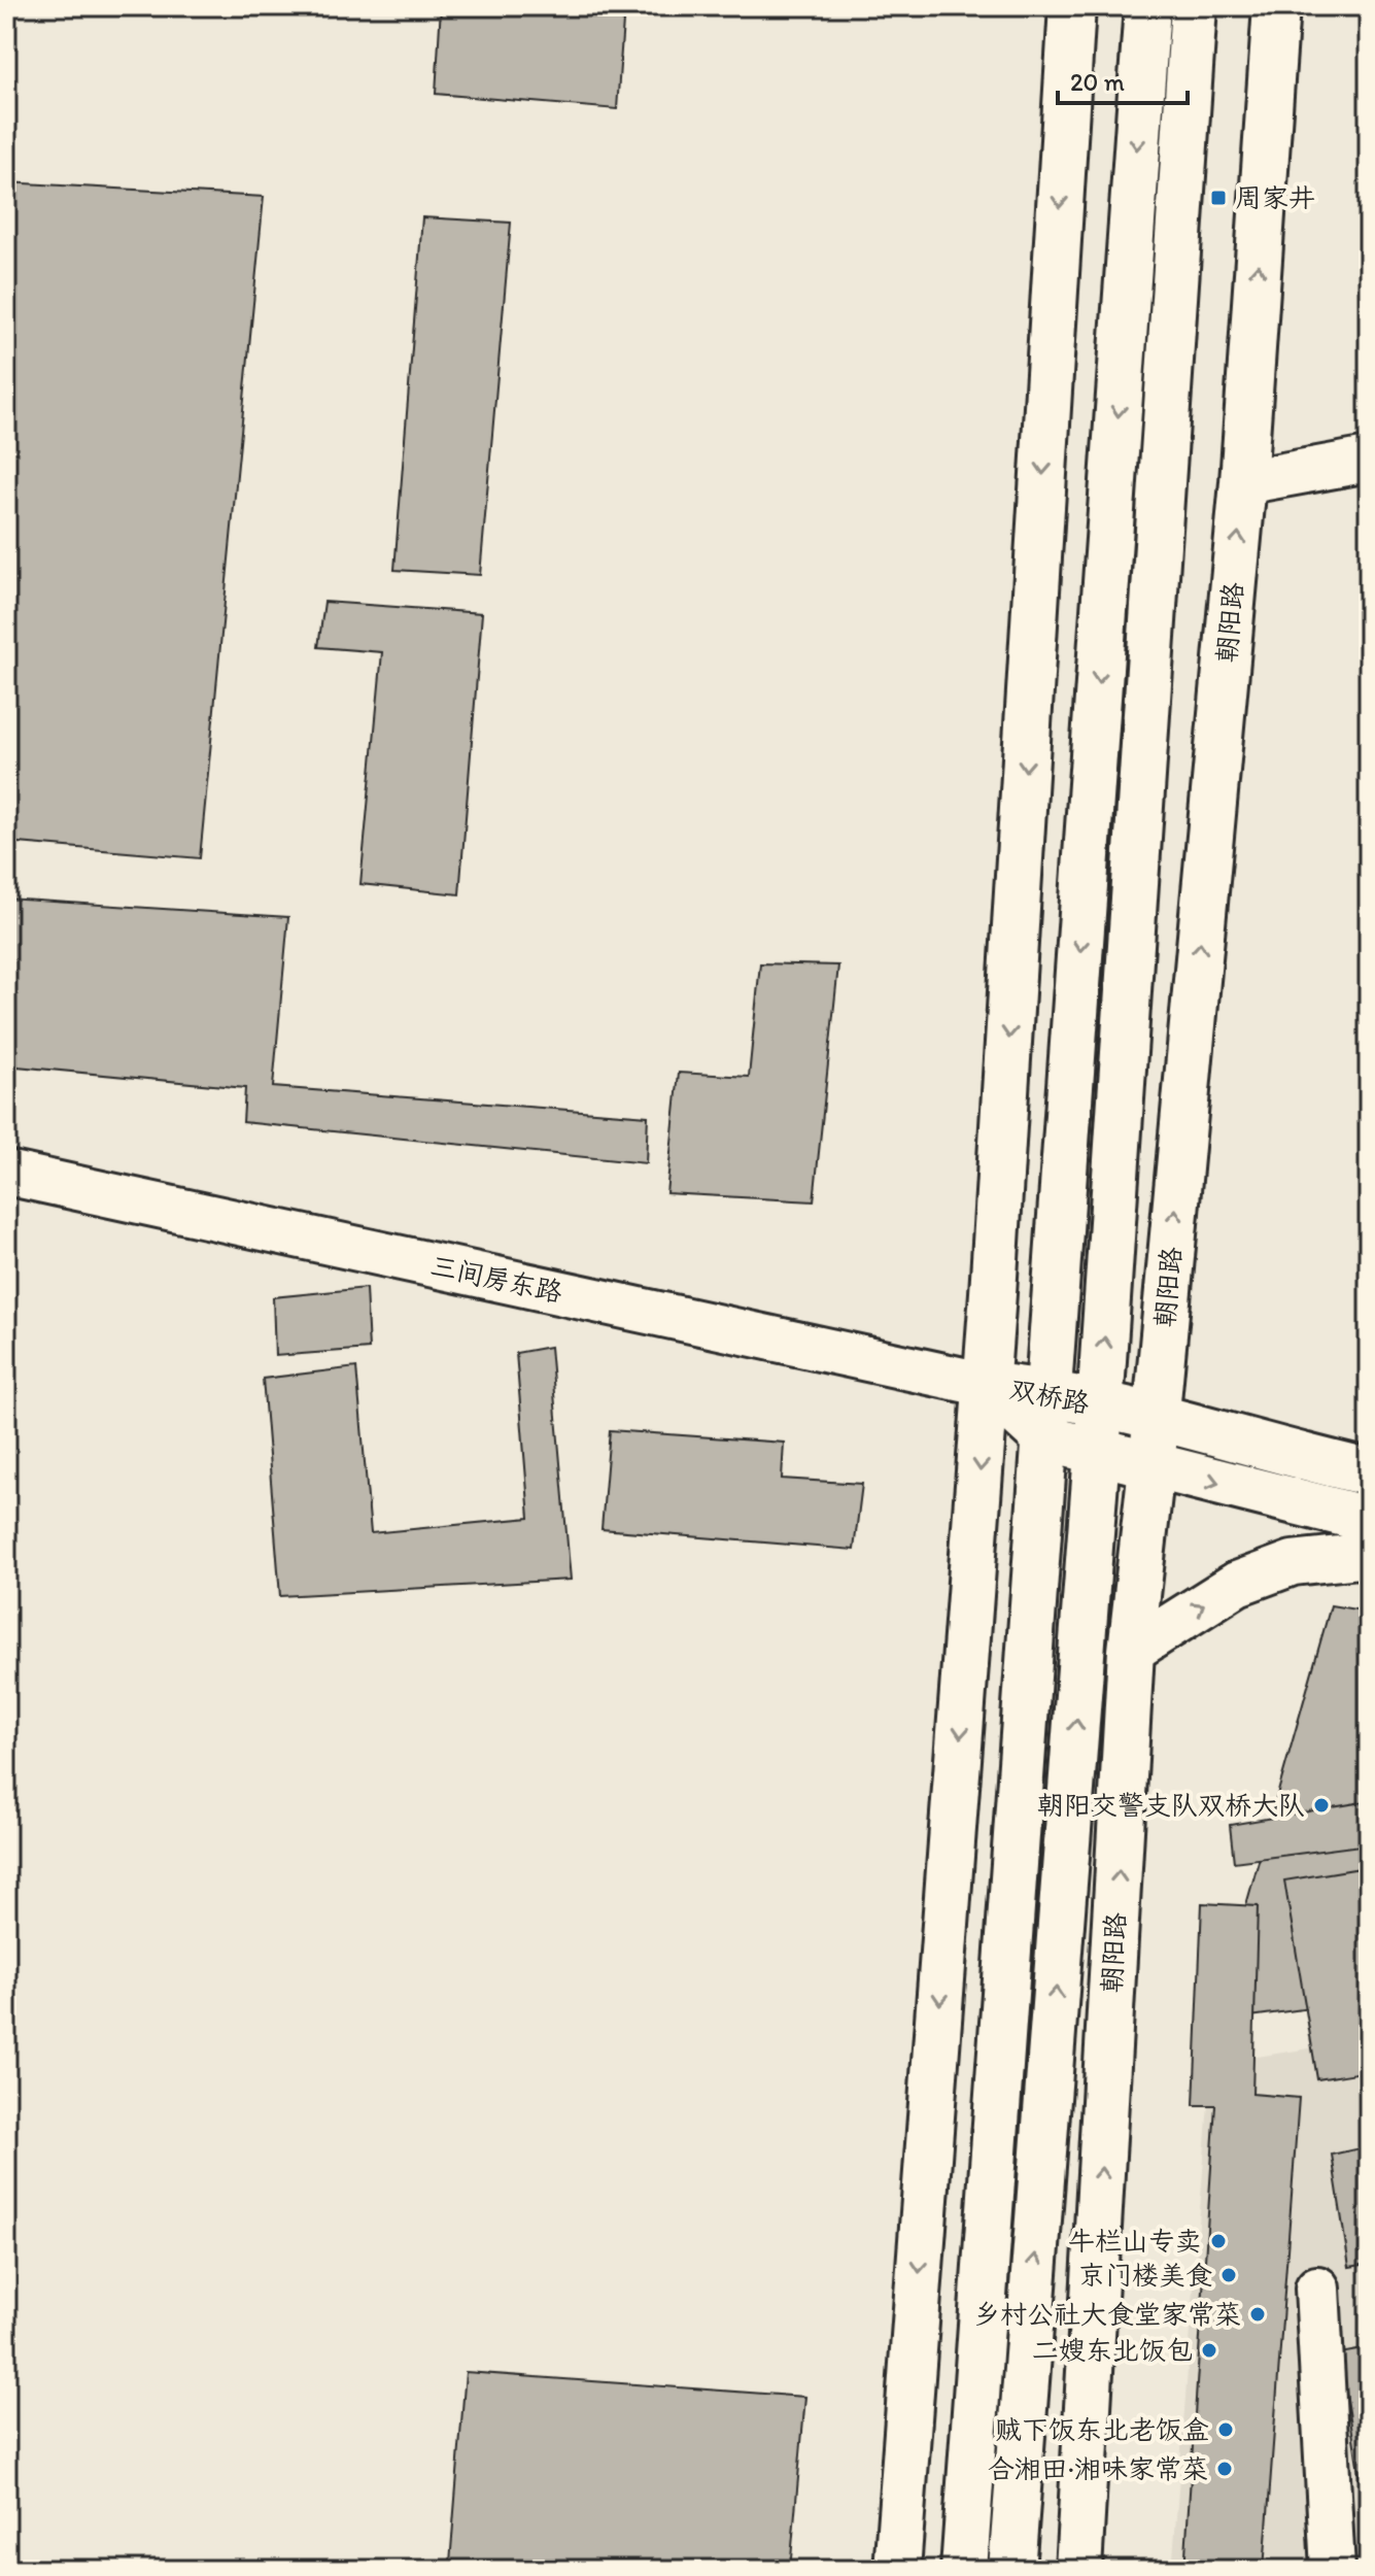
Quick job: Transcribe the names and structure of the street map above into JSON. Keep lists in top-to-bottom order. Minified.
{"streets":{"main road":["朝阳路","双桥路"],"street":["三间房东路"]},"crossings":[["朝阳路","双桥路"],["三间房东路","双桥路"]],"places":{"transit":["周家井"],"other":["朝阳交警支队双桥大队","牛栏山专卖","京门楼美食","乡村公社大食堂家常菜","二嫂东北饭包","贼下饭东北老饭盒","合湘田·湘味家常菜"]},"scale_bar":"20 m"}
